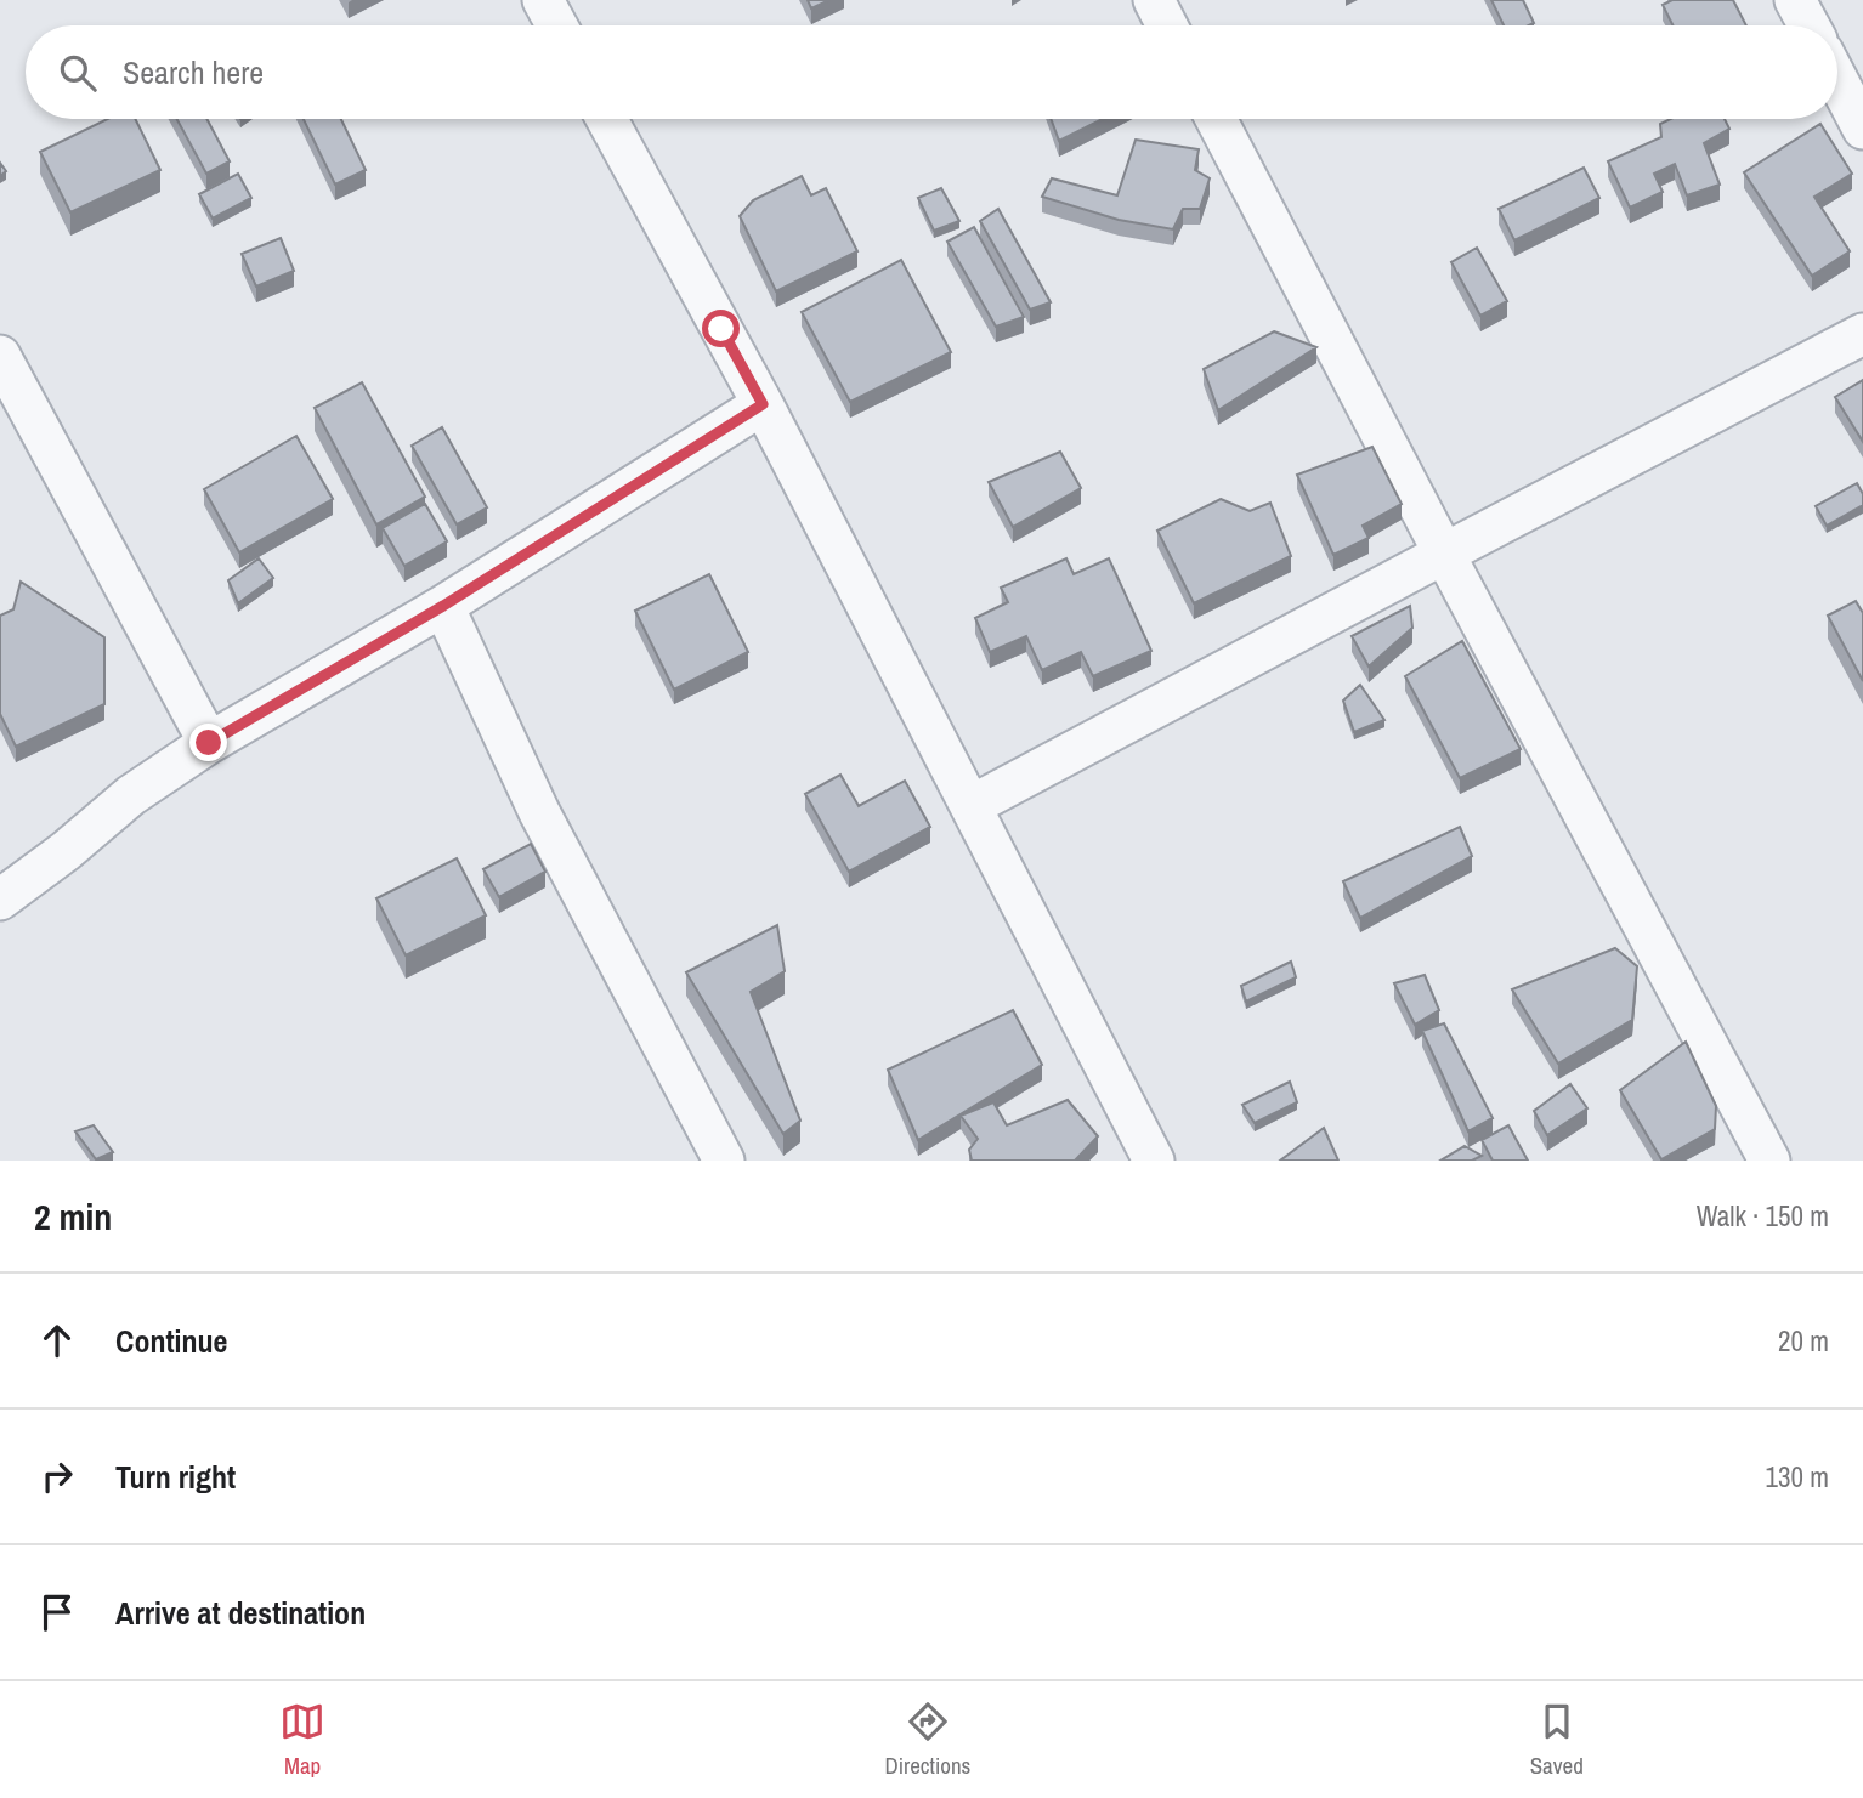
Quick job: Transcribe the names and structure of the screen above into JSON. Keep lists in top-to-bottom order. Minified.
{"page":{"search":"Search here","heading":["2 min","Walk · 150 m"],"list":[["Continue","20 m"],["Turn right","130 m"],"Arrive at destination"],"nav":["Map","Directions","Saved"]}}
